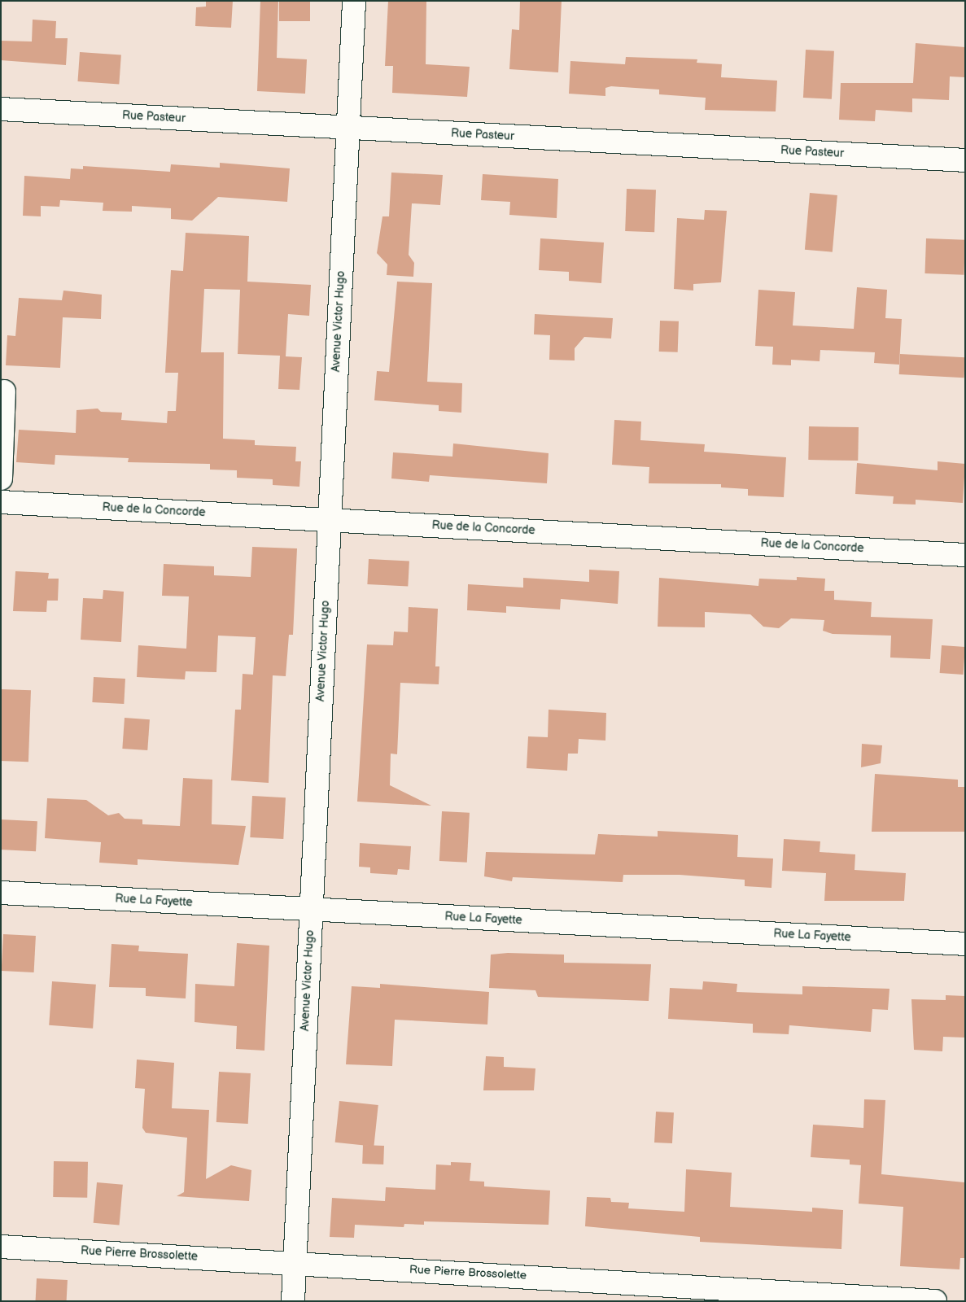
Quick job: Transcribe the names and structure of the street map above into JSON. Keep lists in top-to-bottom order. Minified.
{"streets":{"street":["Rue Pasteur","Avenue Victor Hugo","Rue de la Concorde","Rue La Fayette","Rue Pierre Brossolette"]},"crossings":[["Rue Pasteur","Avenue Victor Hugo"],["Avenue Victor Hugo","Rue de la Concorde"],["Avenue Victor Hugo","Rue La Fayette"],["Avenue Victor Hugo","Rue Pierre Brossolette"]]}
